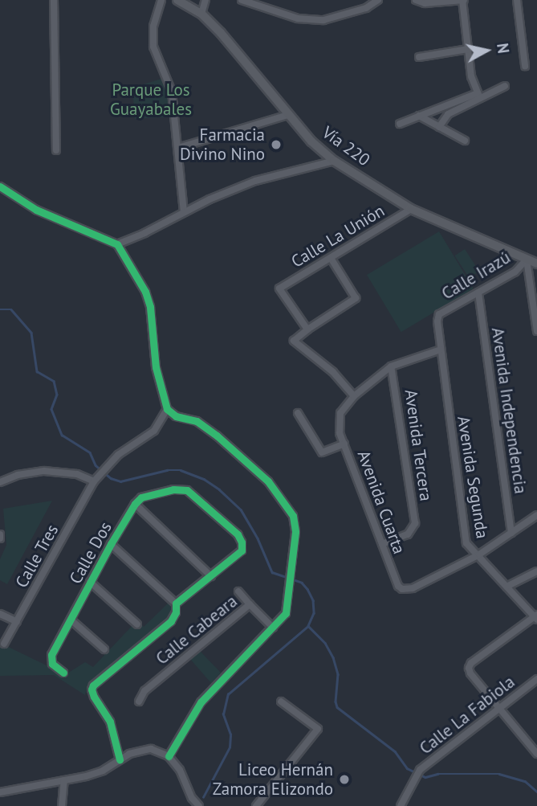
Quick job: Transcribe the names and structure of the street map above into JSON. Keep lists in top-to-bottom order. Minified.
{"streets":{"main road":["Vía 220"],"street":["Calle La Unión","Calle Irazú","Avenida Independencia","Avenida Tercera","Avenida Segunda","Avenida Cuarta","Calle Dos","Calle Tres","Calle Cabeara","Calle La Fabiola"]},"crossings":[["Vía 220","Calle La Unión"],["Vía 220","Calle Irazú"],["Calle Irazú","Avenida Independencia"],["Calle Irazú","Avenida Segunda"],["Avenida Tercera","Avenida Cuarta"],["Avenida Segunda","Avenida Cuarta"]],"parks":["Parque Los Guayabales"],"places":["Farmacia Divino Nino","Liceo Hernán Zamora Elizondo"],"north":"right"}
